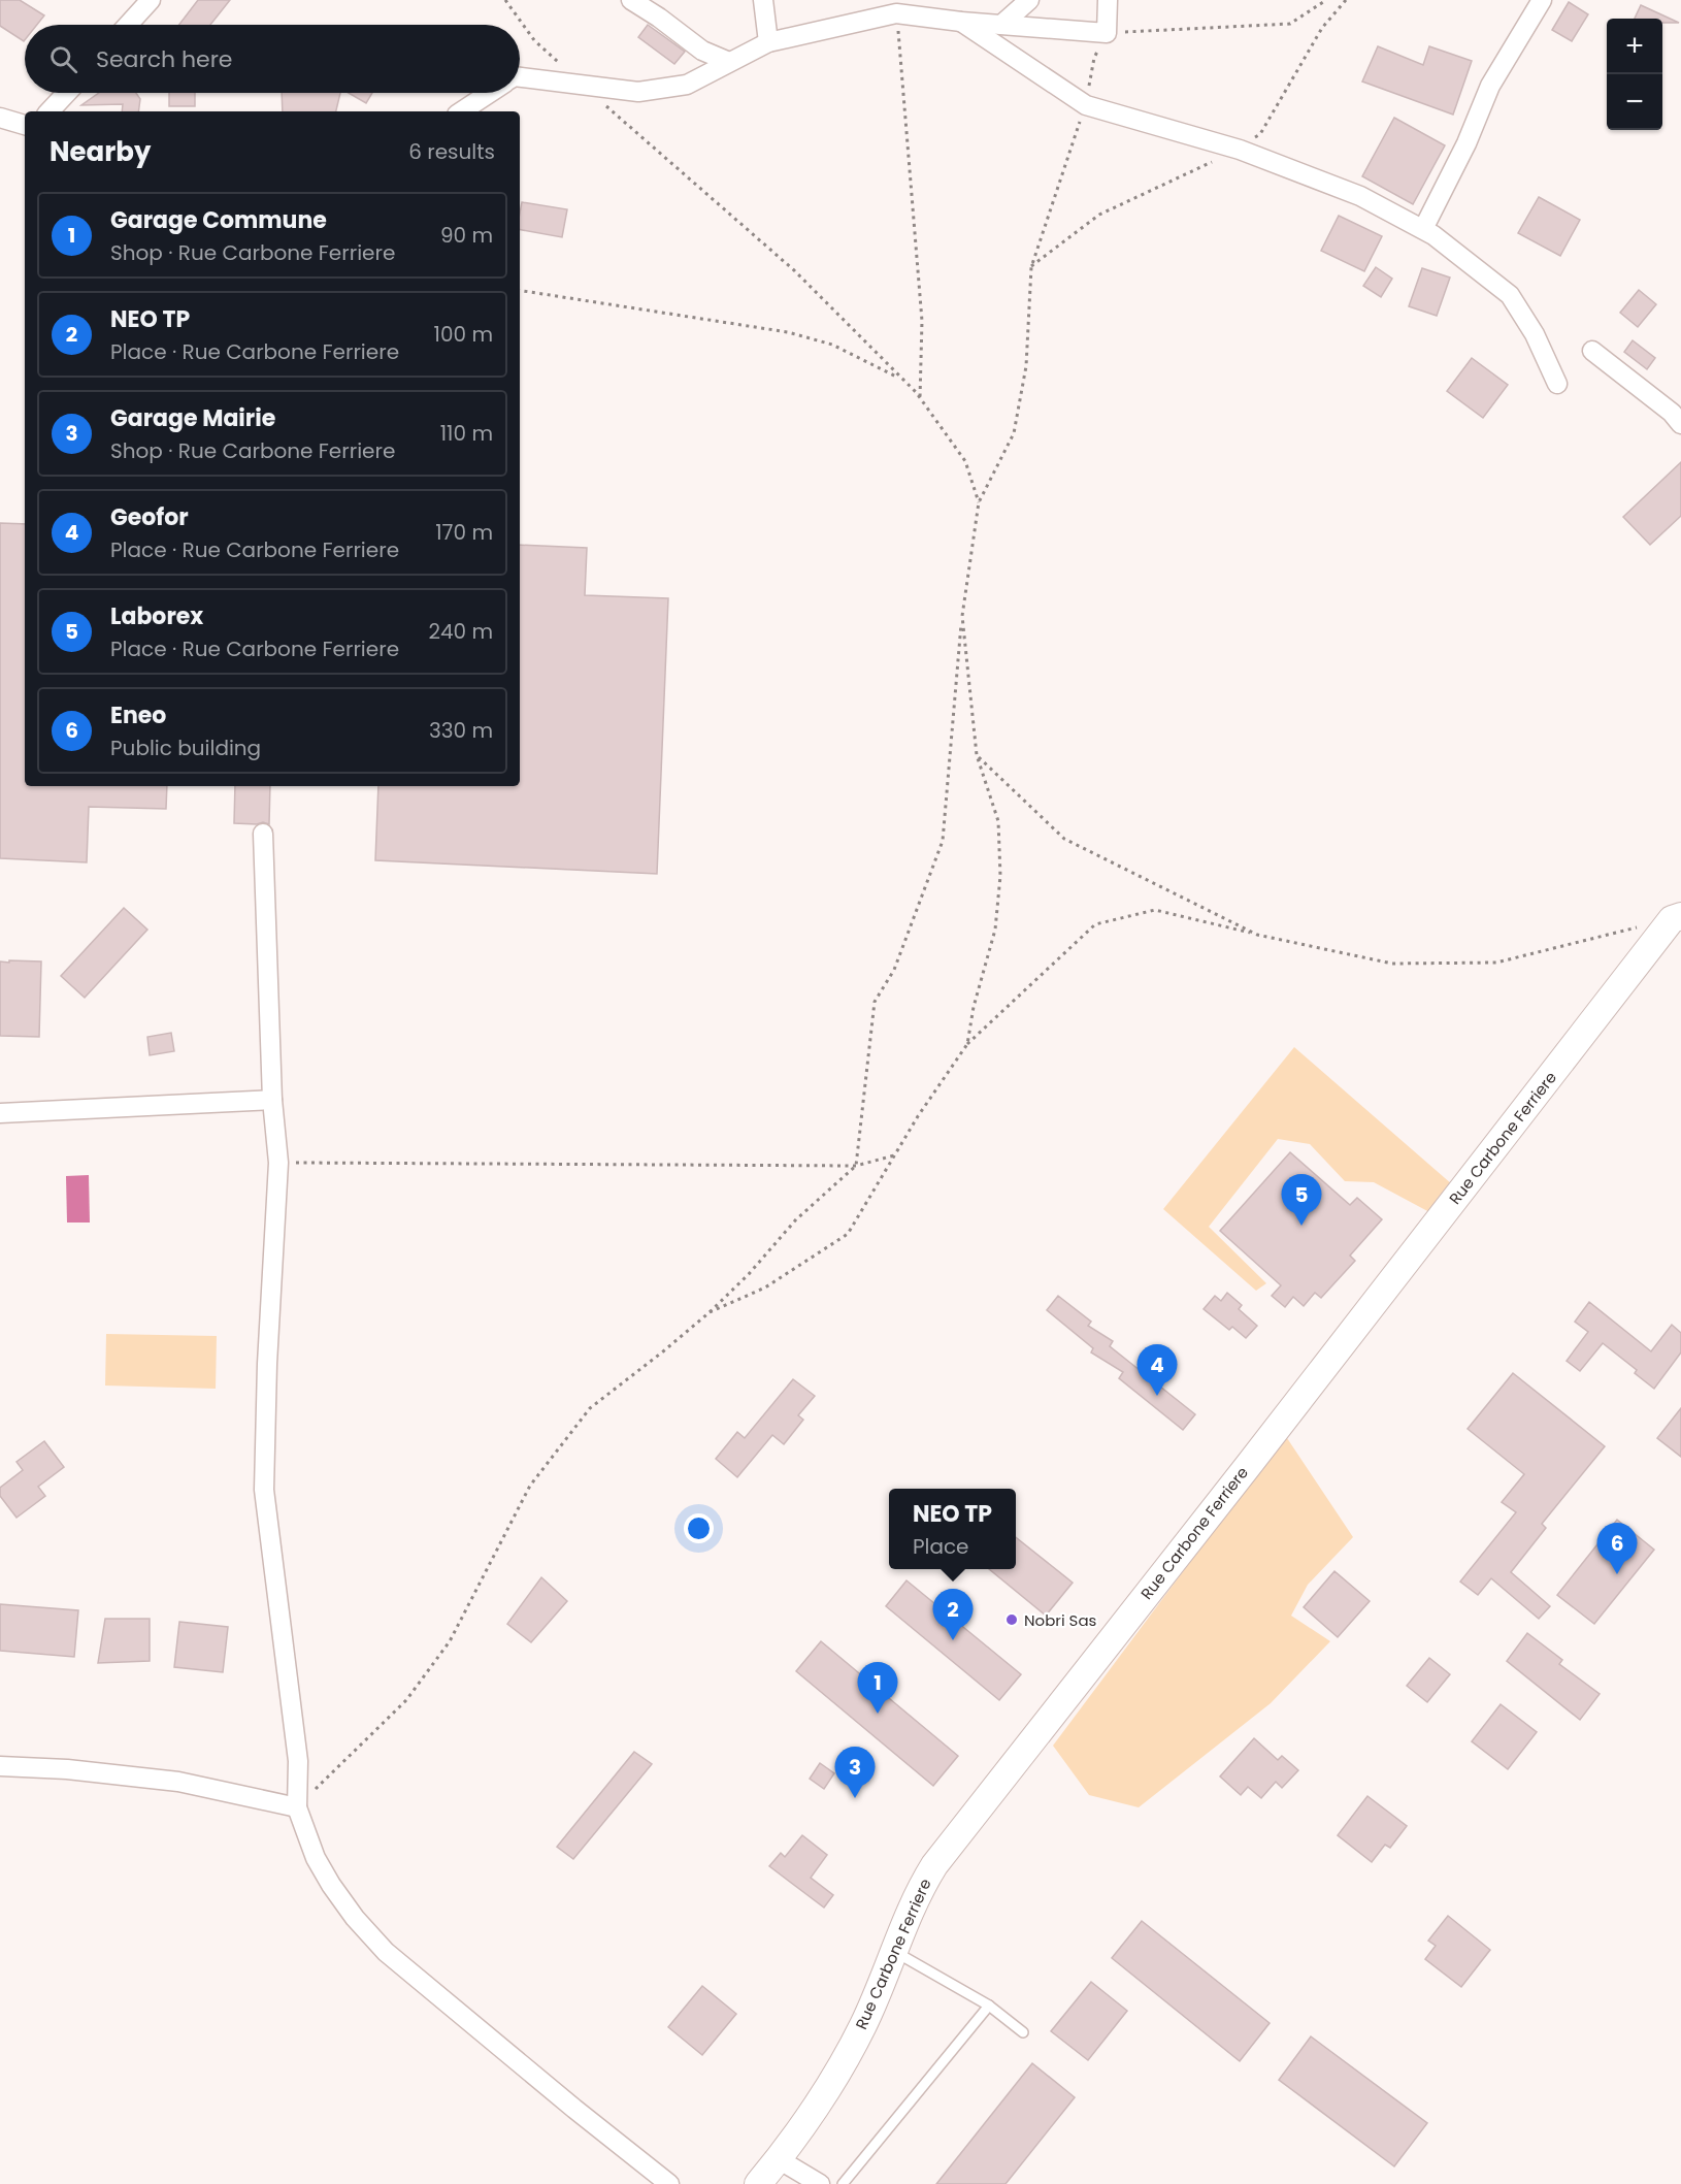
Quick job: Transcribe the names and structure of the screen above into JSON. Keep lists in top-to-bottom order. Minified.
{"streets":{"street":["Rue Carbone Ferriere"]},"places":["Nobri Sas"],"page":{"map_buttons":["+","−"],"search":"Search here","heading":["Nearby","6 results"],"list":[{"mark":"1","name":"Garage Commune","note":"Shop · Rue Carbone Ferriere","value":"90 m"},{"mark":"2","name":"NEO TP","note":"Place · Rue Carbone Ferriere","value":"100 m"},{"mark":"3","name":"Garage Mairie","note":"Shop · Rue Carbone Ferriere","value":"110 m"},{"mark":"4","name":"Geofor","note":"Place · Rue Carbone Ferriere","value":"170 m"},{"mark":"5","name":"Laborex","note":"Place · Rue Carbone Ferriere","value":"240 m"},{"mark":"6","name":"Eneo","note":"Public building","value":"330 m"}],"pins":["5","4","6","2","1","3"],"popup":["NEO TP","Place"]}}
